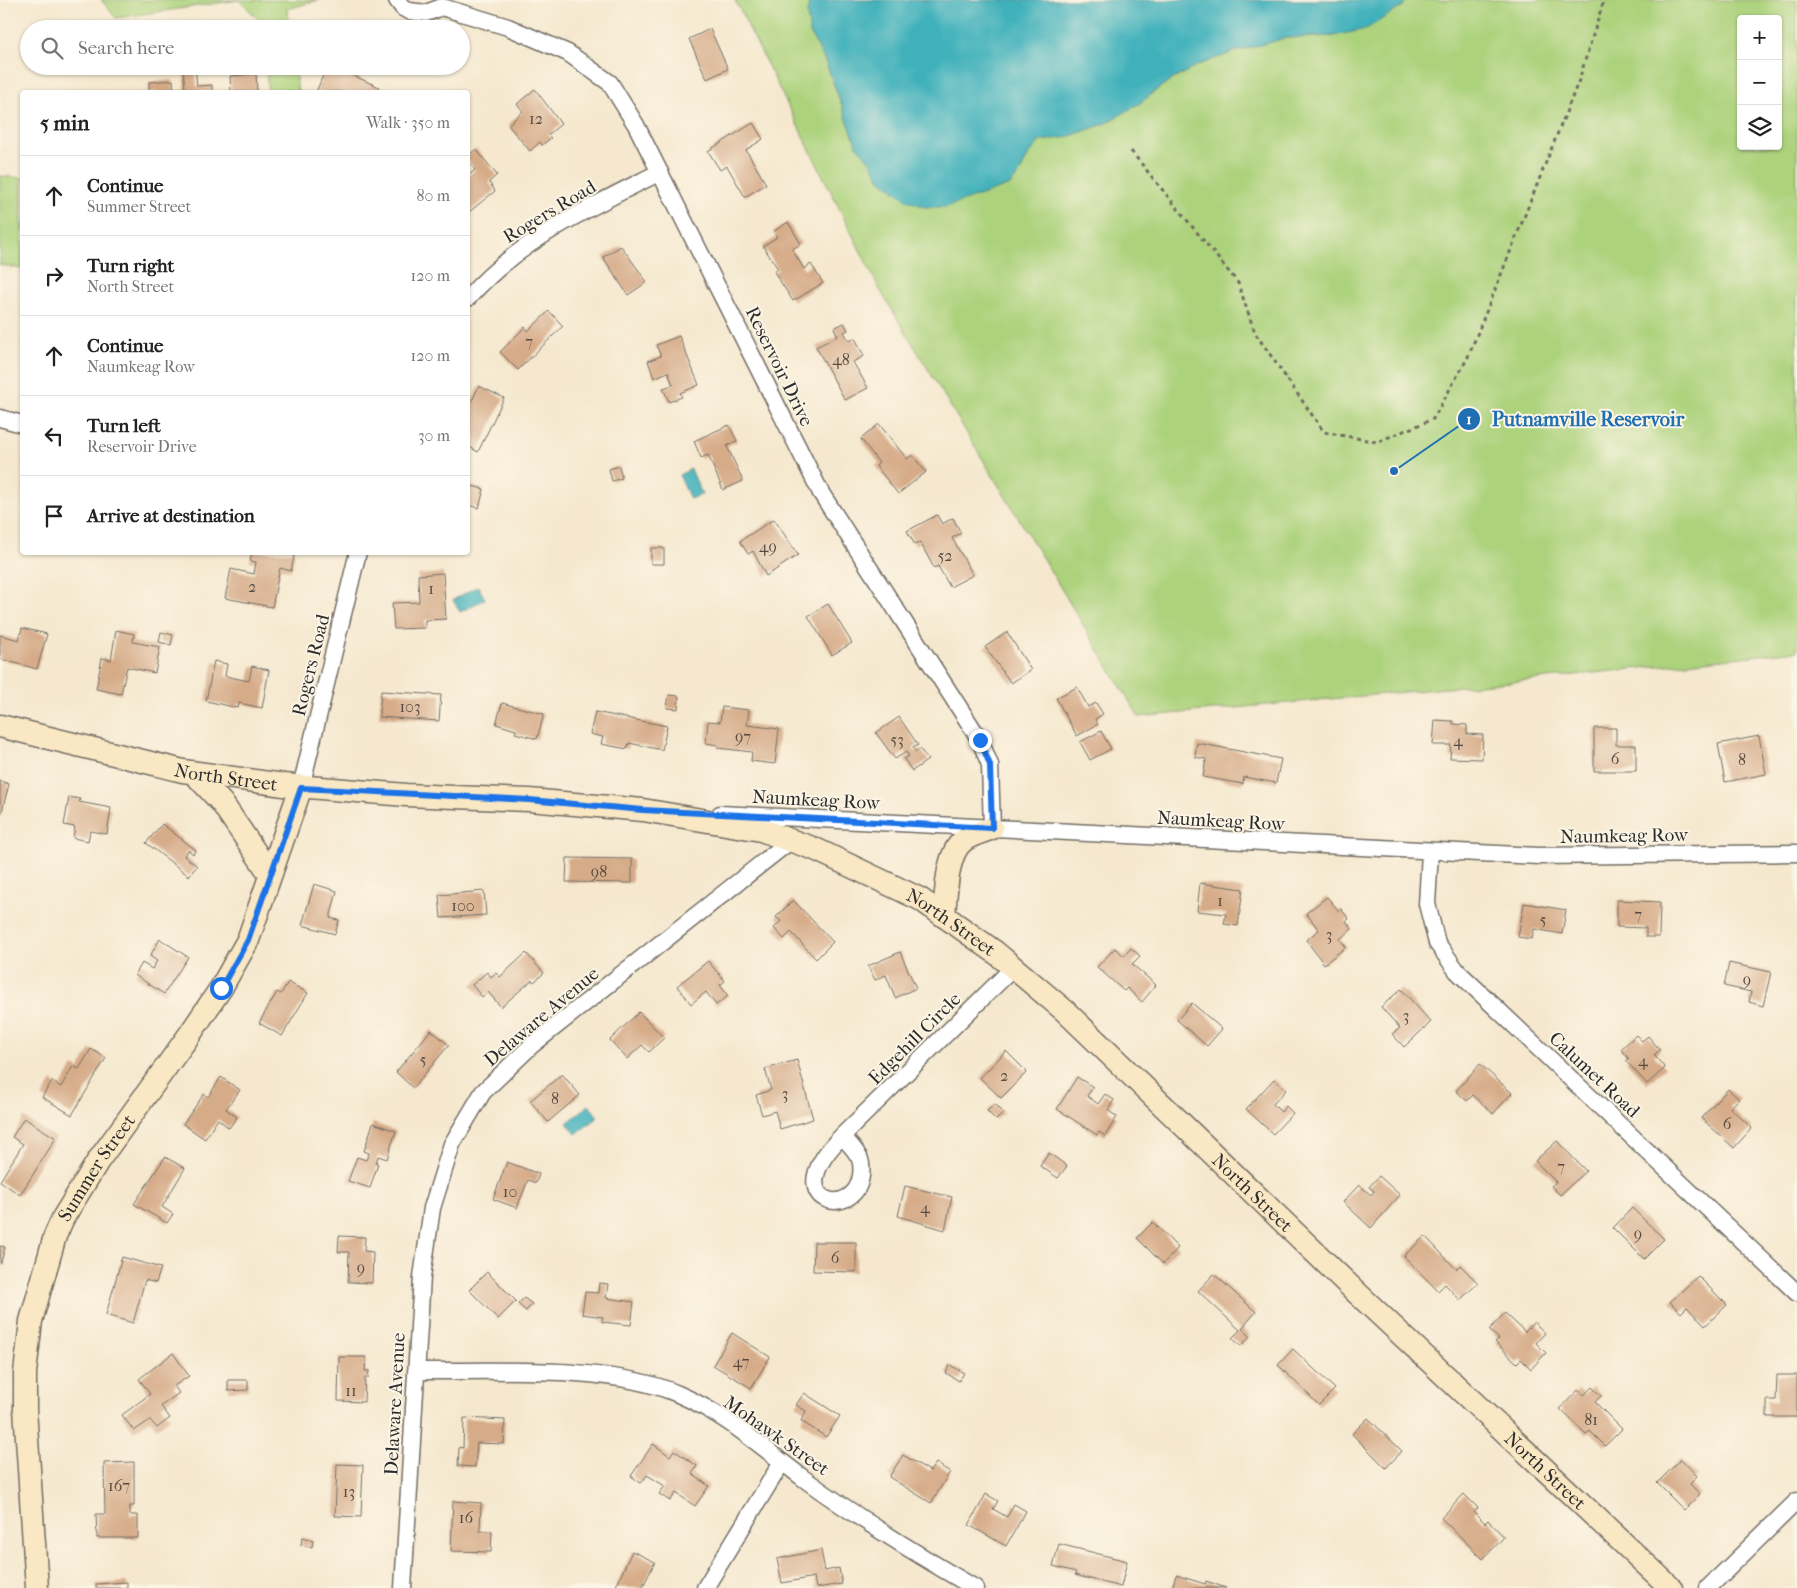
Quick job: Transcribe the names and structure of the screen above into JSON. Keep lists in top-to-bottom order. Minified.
{"streets":{"street":["Rogers Road","Reservoir Drive","North Street","Naumkeag Row","Delaware Avenue","Edgehill Circle","Calumet Road","Summer Street","Mohawk Street"]},"crossings":[["Rogers Road","Reservoir Drive"],["Rogers Road","North Street"],["Rogers Road","Summer Street"],["Reservoir Drive","Naumkeag Row"],["North Street","Naumkeag Row"],["North Street","Delaware Avenue"],["North Street","Edgehill Circle"],["North Street","Summer Street"],["Naumkeag Row","Calumet Road"],["Delaware Avenue","Mohawk Street"]],"places":["Putnamville Reservoir"],"house_numbers":["12","7","48","49","52","2","1","103","97","53","4","6","8","98","1","100","7","5","3","9","3","5","4","2","3","8","6","7","10","4","9","6","9","47","11","81","167","13","16"],"page":{"map_buttons":["+","−"],"search":"Search here","heading":["5 min","Walk · 350 m"],"list":[["Continue","Summer Street","80 m"],["Turn right","North Street","120 m"],["Continue","Naumkeag Row","120 m"],["Turn left","Reservoir Drive","30 m"],"Arrive at destination"]}}
